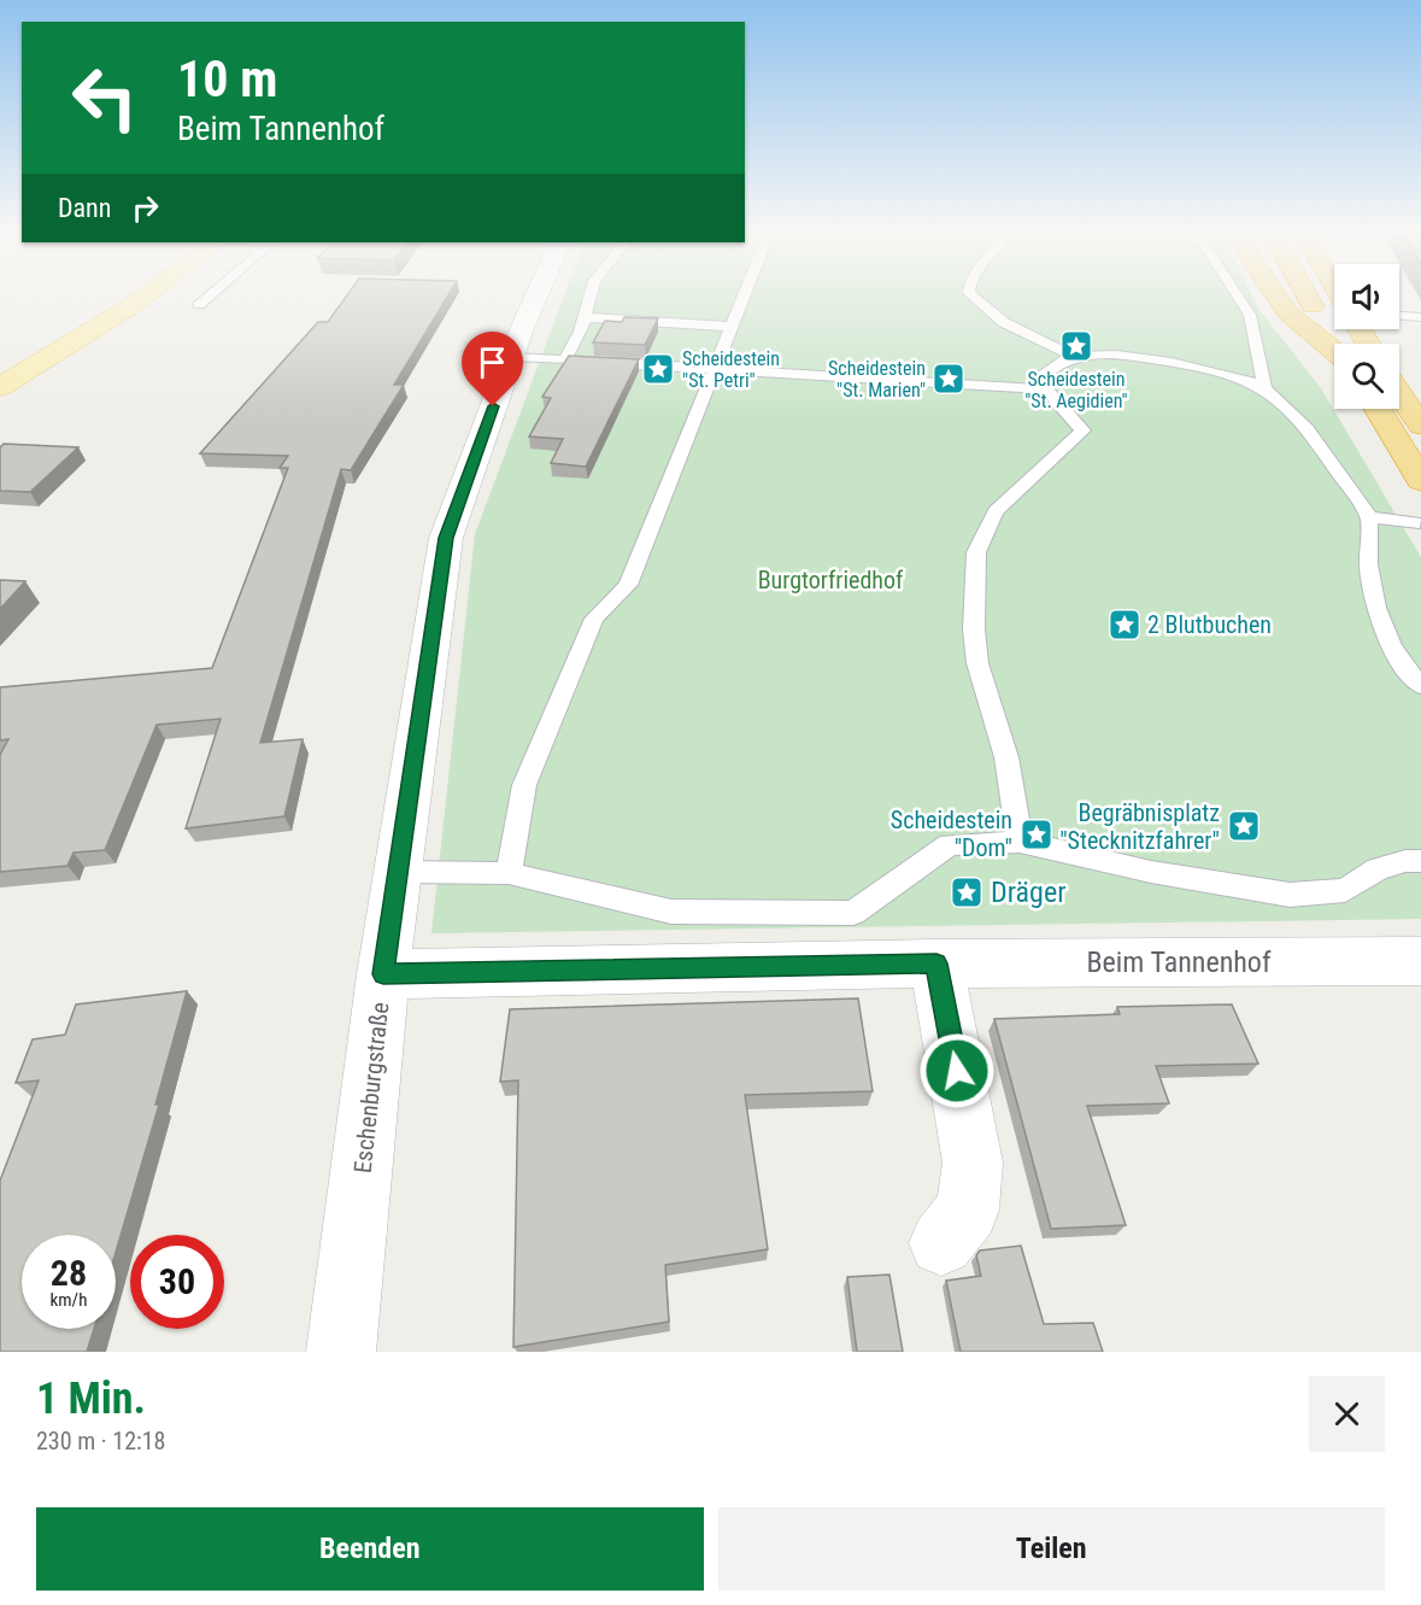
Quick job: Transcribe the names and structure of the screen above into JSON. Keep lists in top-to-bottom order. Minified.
{"streets":{"street":["Beim Tannenhof","Eschenburgstraße"]},"crossings":[["Beim Tannenhof","Eschenburgstraße"]],"parks":["Burgtorfriedhof"],"places":{"place":["Scheidestein \"St. Aegidien\"","Scheidestein \"St. Petri\"","Scheidestein \"St. Marien\"","2 Blutbuchen","Begräbnisplatz \"Stecknitzfahrer\"","Scheidestein \"Dom\"","Dräger"]},"page":{"turn":["10 m","Beim Tannenhof"],"then":"Dann","speed":"28 km/h","limit":"30","heading":["1 Min.","230 m · 12:18"],"buttons":["Beenden","Teilen"]}}
